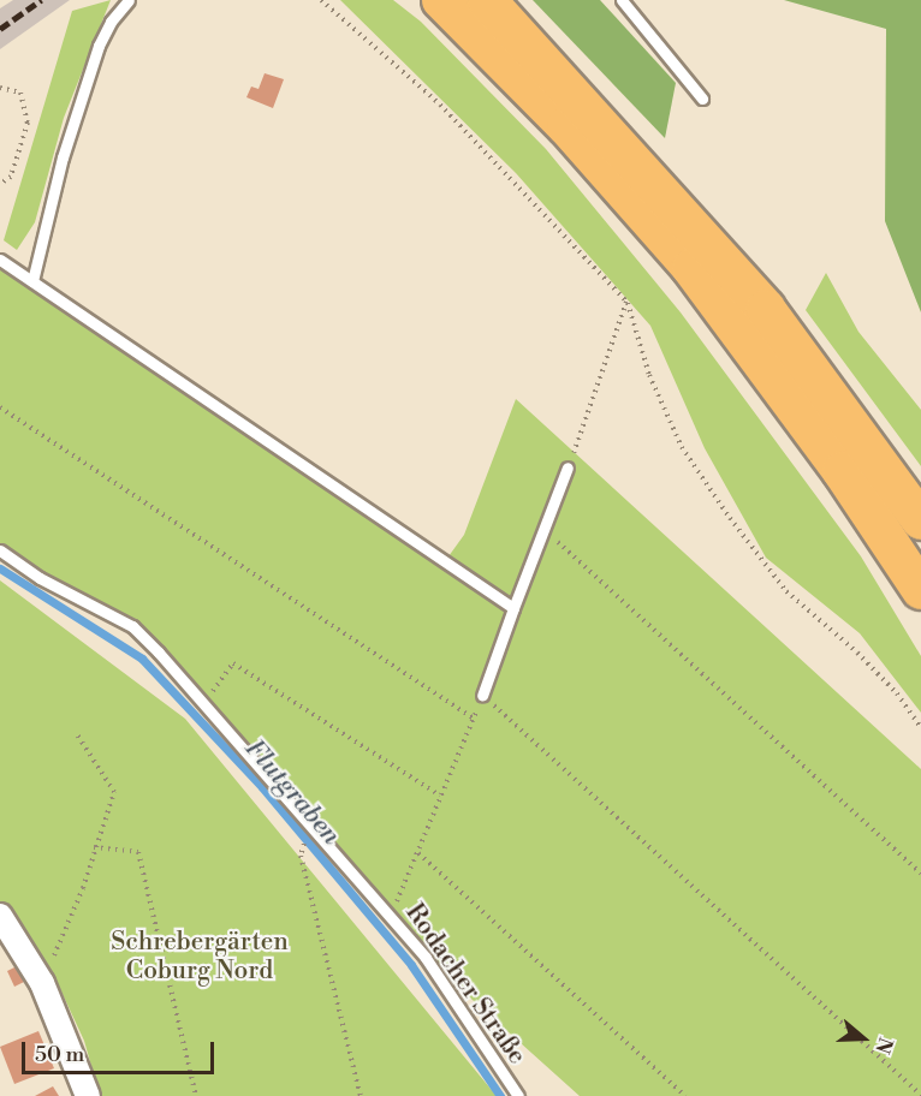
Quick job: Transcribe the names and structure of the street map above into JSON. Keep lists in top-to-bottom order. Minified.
{"streets":{"lane":["Rodacher Straße"]},"water":["Flutgraben"],"parks":["Schrebergärten Coburg Nord"],"scale_bar":"50 m","north":"right"}
